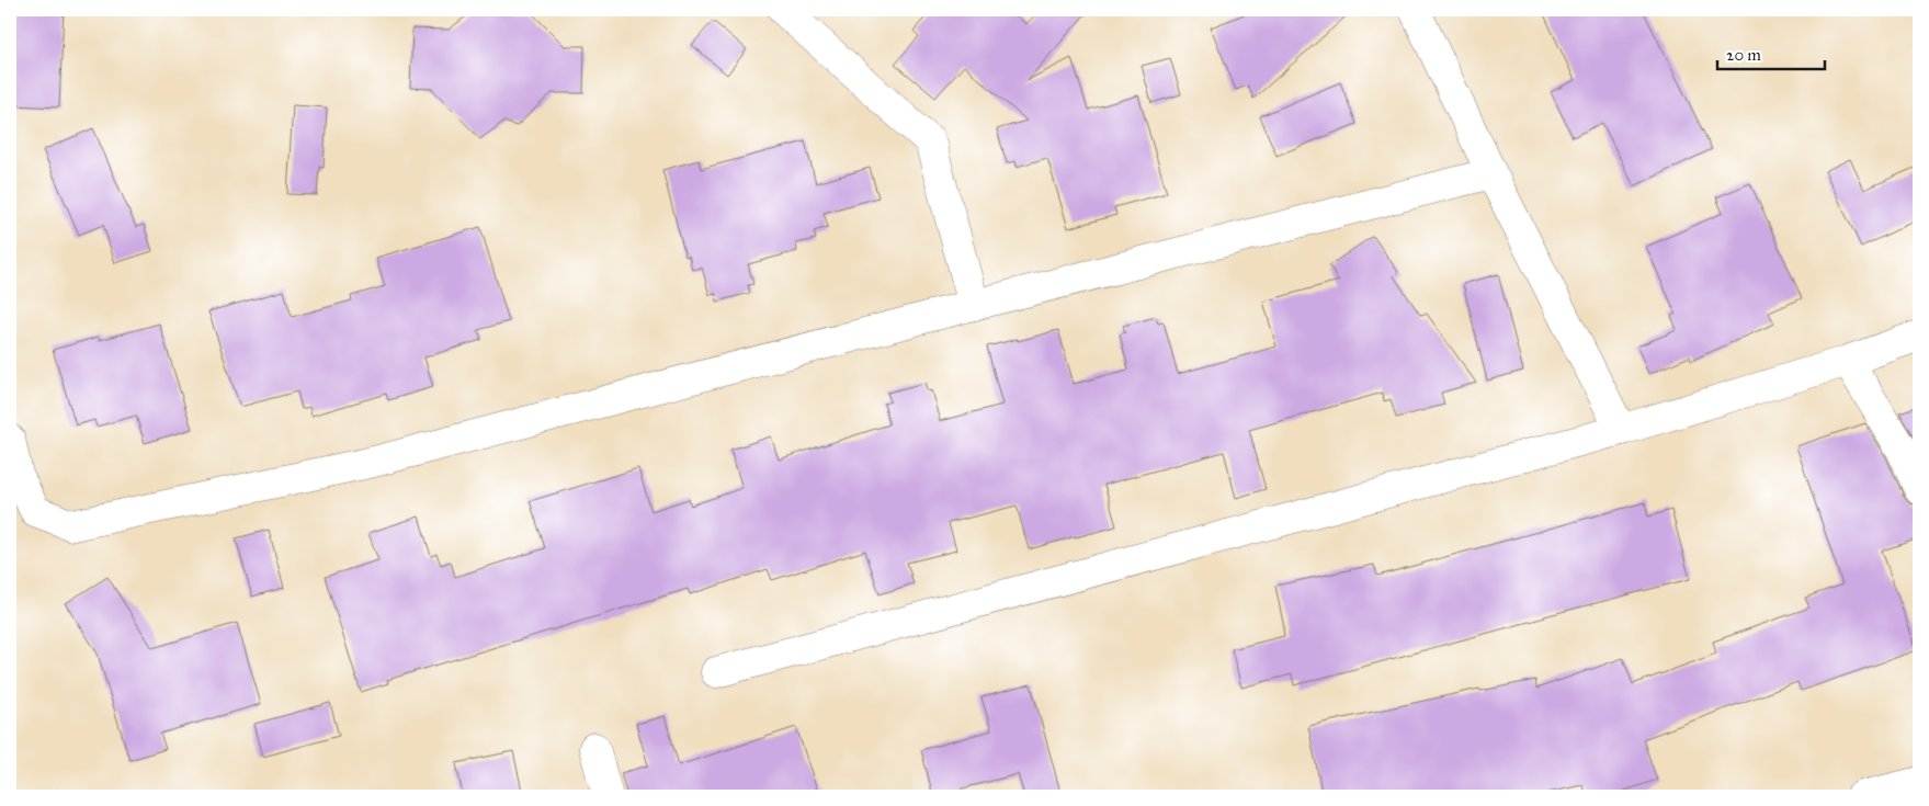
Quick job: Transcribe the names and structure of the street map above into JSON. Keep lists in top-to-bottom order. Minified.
{"scale_bar":"20 m"}
